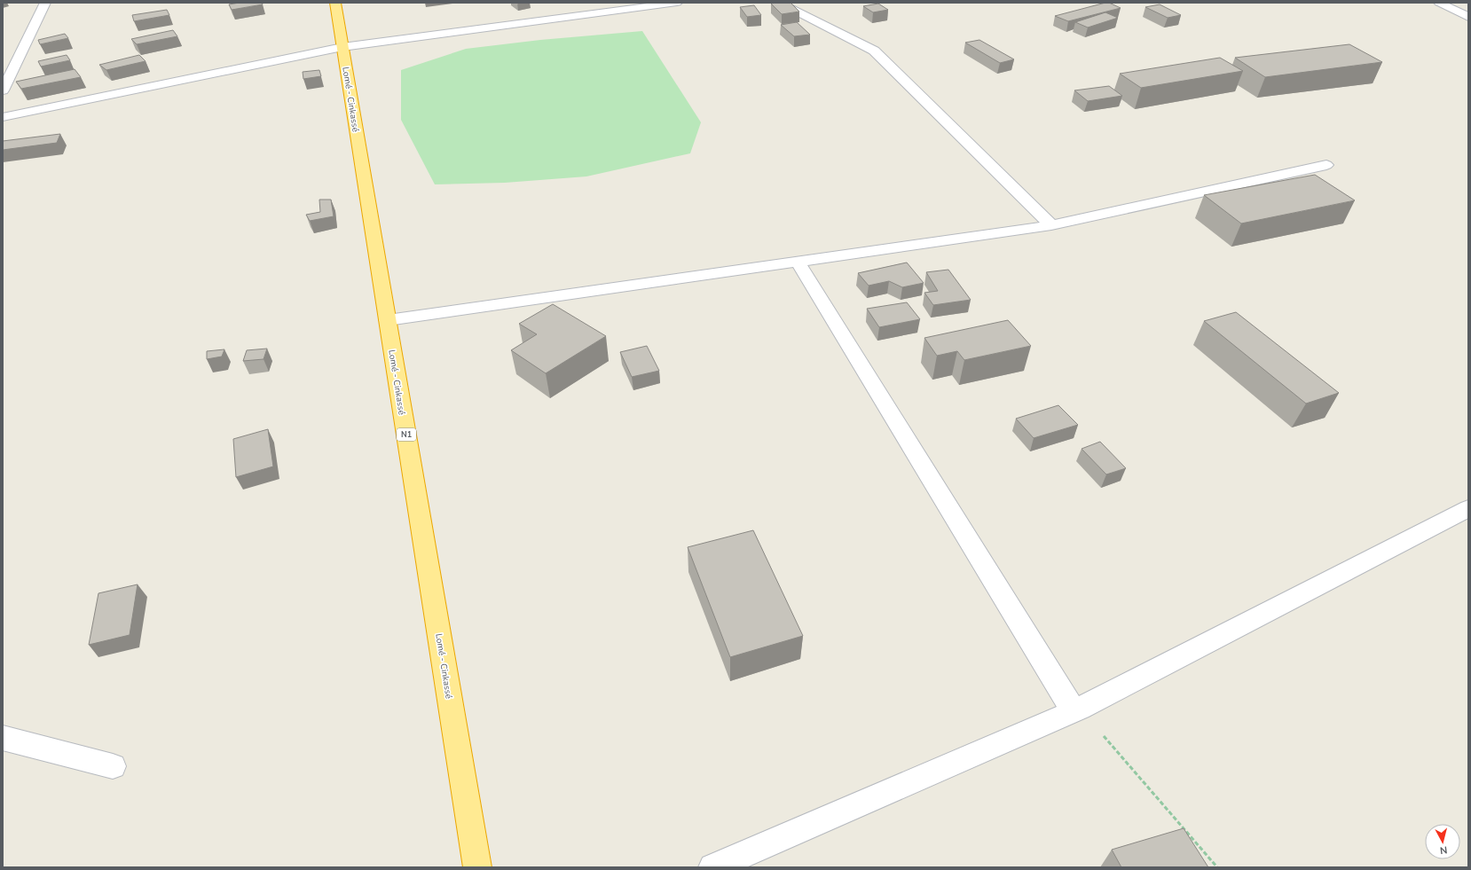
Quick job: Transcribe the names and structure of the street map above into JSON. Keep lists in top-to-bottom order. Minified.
{"streets":{"highway":["Lomé - Cinkassé","N1"]},"north":"bottom"}
